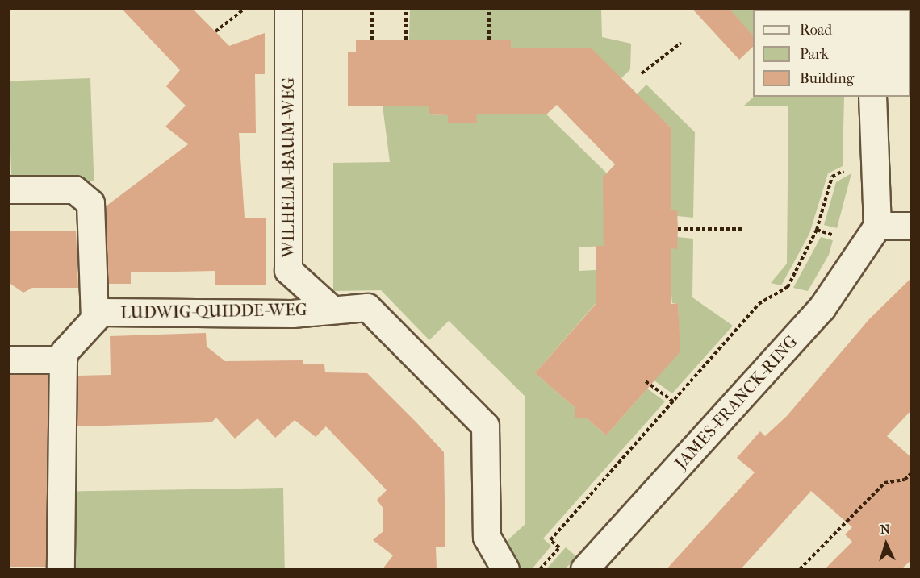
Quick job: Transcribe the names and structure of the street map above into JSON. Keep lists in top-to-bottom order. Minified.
{"streets":{"street":["WILHELM-BAUM-WEG","LUDWIG-QUIDDE-WEG","JAMES-FRANCK-RING"]},"crossings":[["WILHELM-BAUM-WEG","LUDWIG-QUIDDE-WEG"]],"legend":["Road","Park","Building"],"north":"top"}
